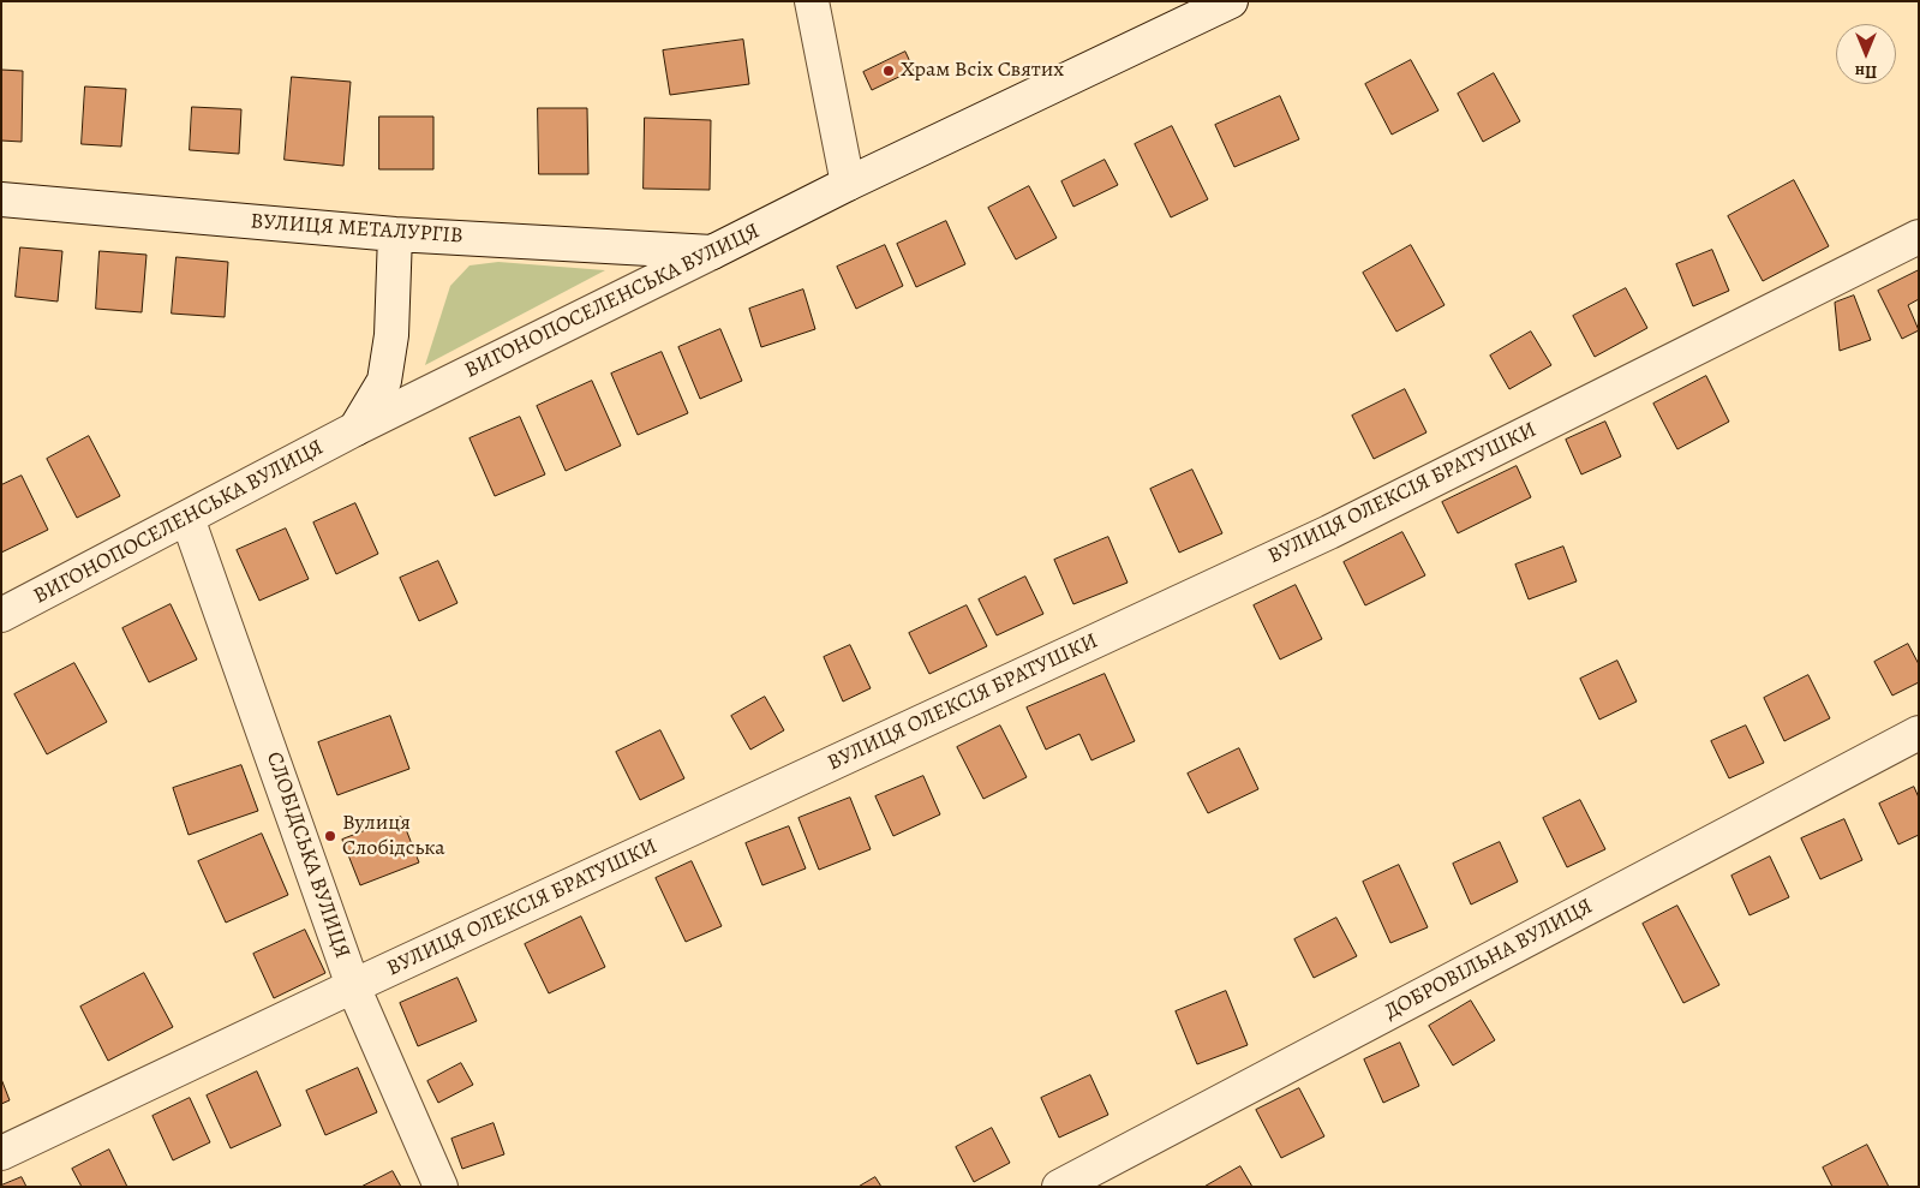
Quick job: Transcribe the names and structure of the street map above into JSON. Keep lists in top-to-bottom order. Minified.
{"streets":{"street":["ВУЛИЦЯ МЕТАЛУРГІВ","ВИГОНОПОСЕЛЕНСЬКА ВУЛИЦЯ","ВУЛИЦЯ ОЛЕКСІЯ БРАТУШКИ","СЛОБІДСЬКА ВУЛИЦЯ","ДОБРОВІЛЬНА ВУЛИЦЯ"]},"crossings":[["ВУЛИЦЯ МЕТАЛУРГІВ","ВИГОНОПОСЕЛЕНСЬКА ВУЛИЦЯ"],["ВИГОНОПОСЕЛЕНСЬКА ВУЛИЦЯ","СЛОБІДСЬКА ВУЛИЦЯ"],["ВУЛИЦЯ ОЛЕКСІЯ БРАТУШКИ","СЛОБІДСЬКА ВУЛИЦЯ"]],"places":["Храм Всіх Святих","Вулиця Слобідська"],"north":"bottom"}
